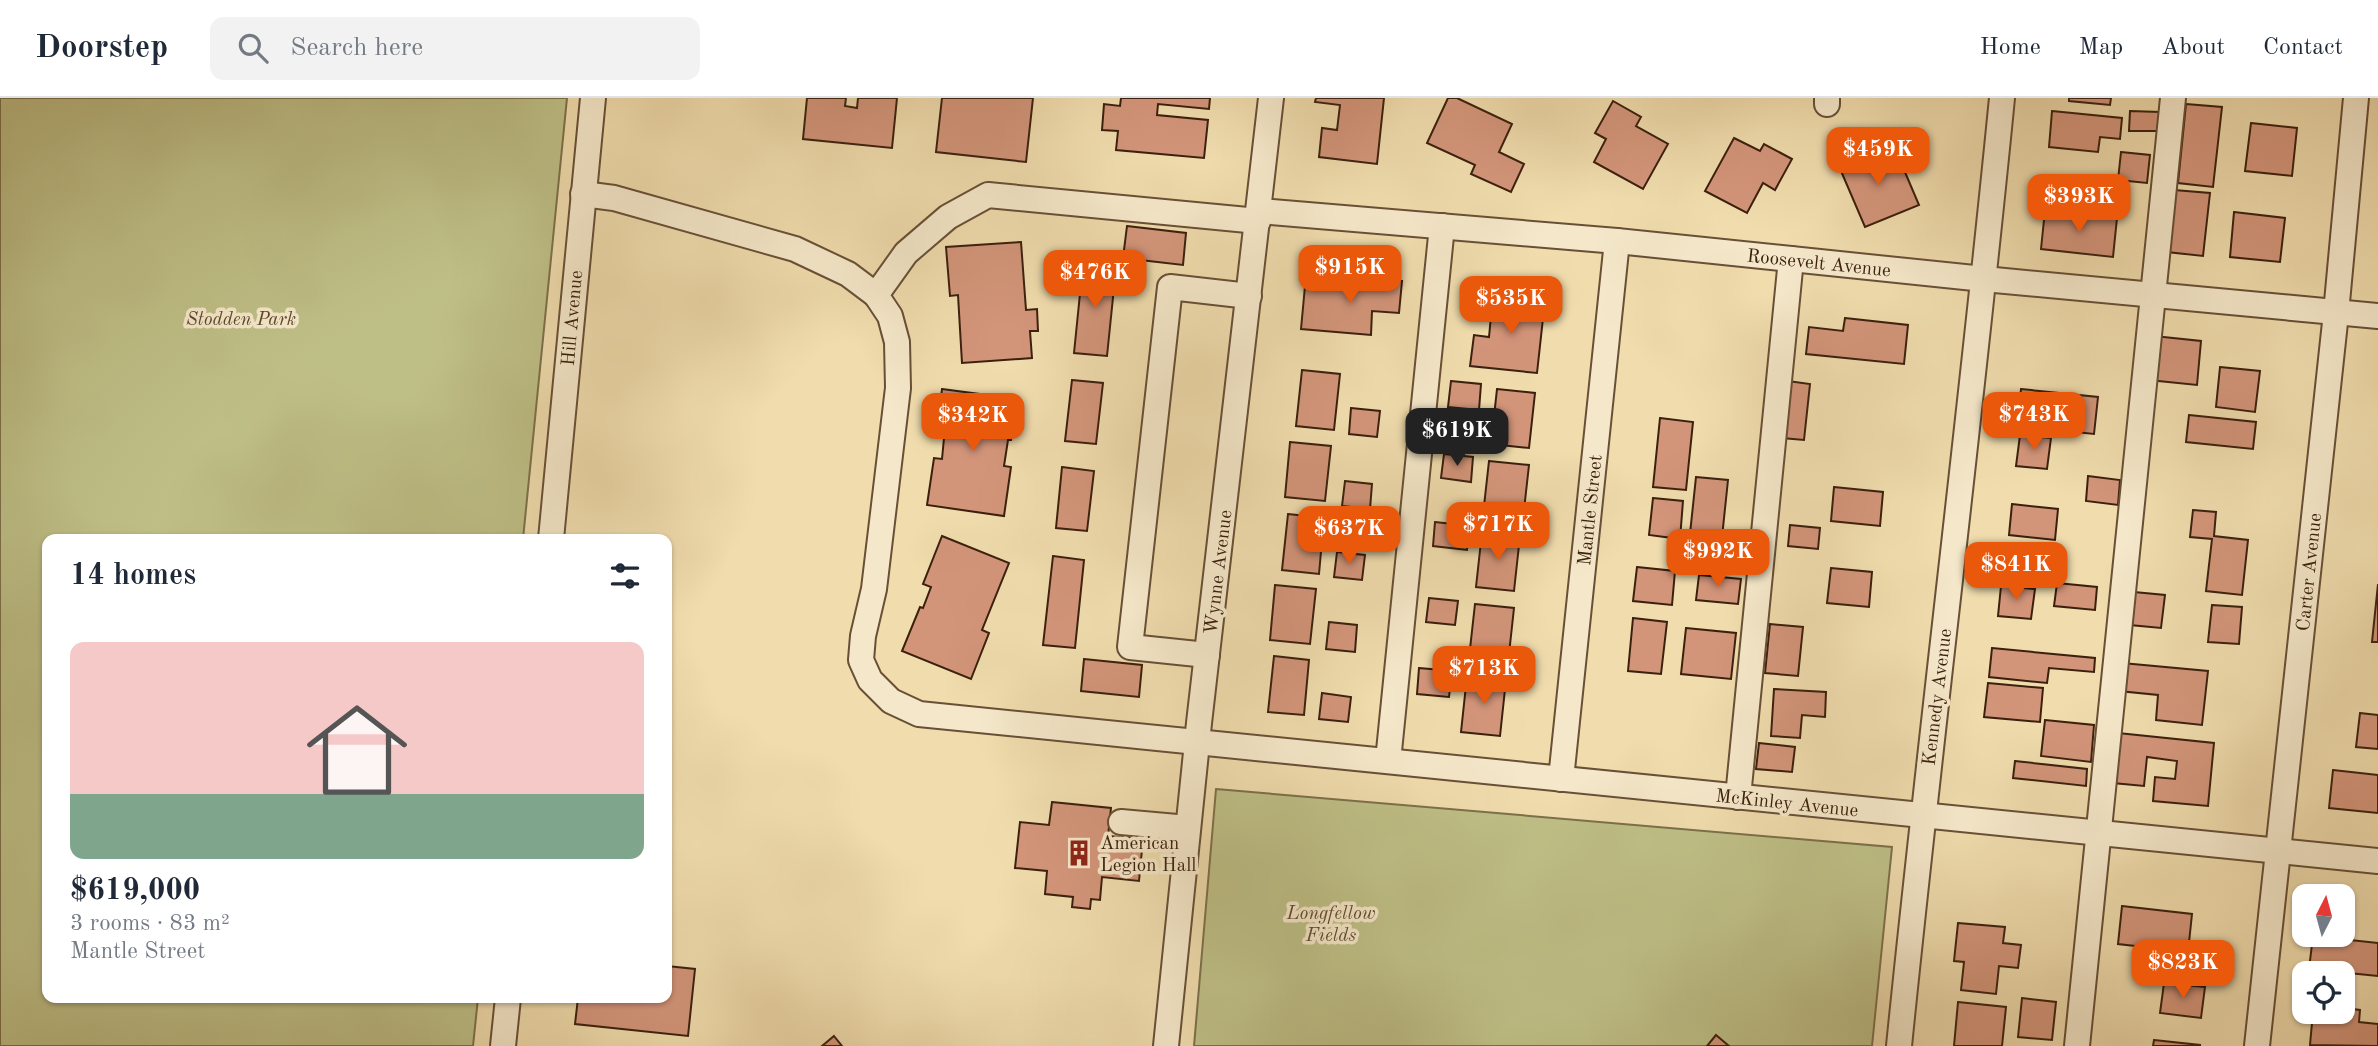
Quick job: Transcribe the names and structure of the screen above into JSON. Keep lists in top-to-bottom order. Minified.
{"streets":{"street":["Roosevelt Avenue","Hill Avenue","Mantle Street","Wynne Avenue","Carter Avenue","Kennedy Avenue","McKinley Avenue"]},"crossings":[["Roosevelt Avenue","Mantle Street"],["Roosevelt Avenue","Wynne Avenue"],["Roosevelt Avenue","Carter Avenue"],["Roosevelt Avenue","Kennedy Avenue"],["Roosevelt Avenue","McKinley Avenue"],["Mantle Street","McKinley Avenue"],["Wynne Avenue","McKinley Avenue"],["Carter Avenue","McKinley Avenue"],["Kennedy Avenue","McKinley Avenue"]],"parks":["Stodden Park","Longfellow Fields"],"places":{"building":["American Legion Hall"]},"north":"top","page":{"header":"Doorstep","search":"Search here","nav":["Home","Map","About","Contact"],"price":["$459K","$393K","$915K","$476K","$535K","$743K","$342K","$619K","$717K","$637K","$992K","$841K","$713K","$823K"],"heading":"14 homes","list":[{"name":"$619,000","note":"3 rooms · 83 m² · Mantle Street"}]}}
